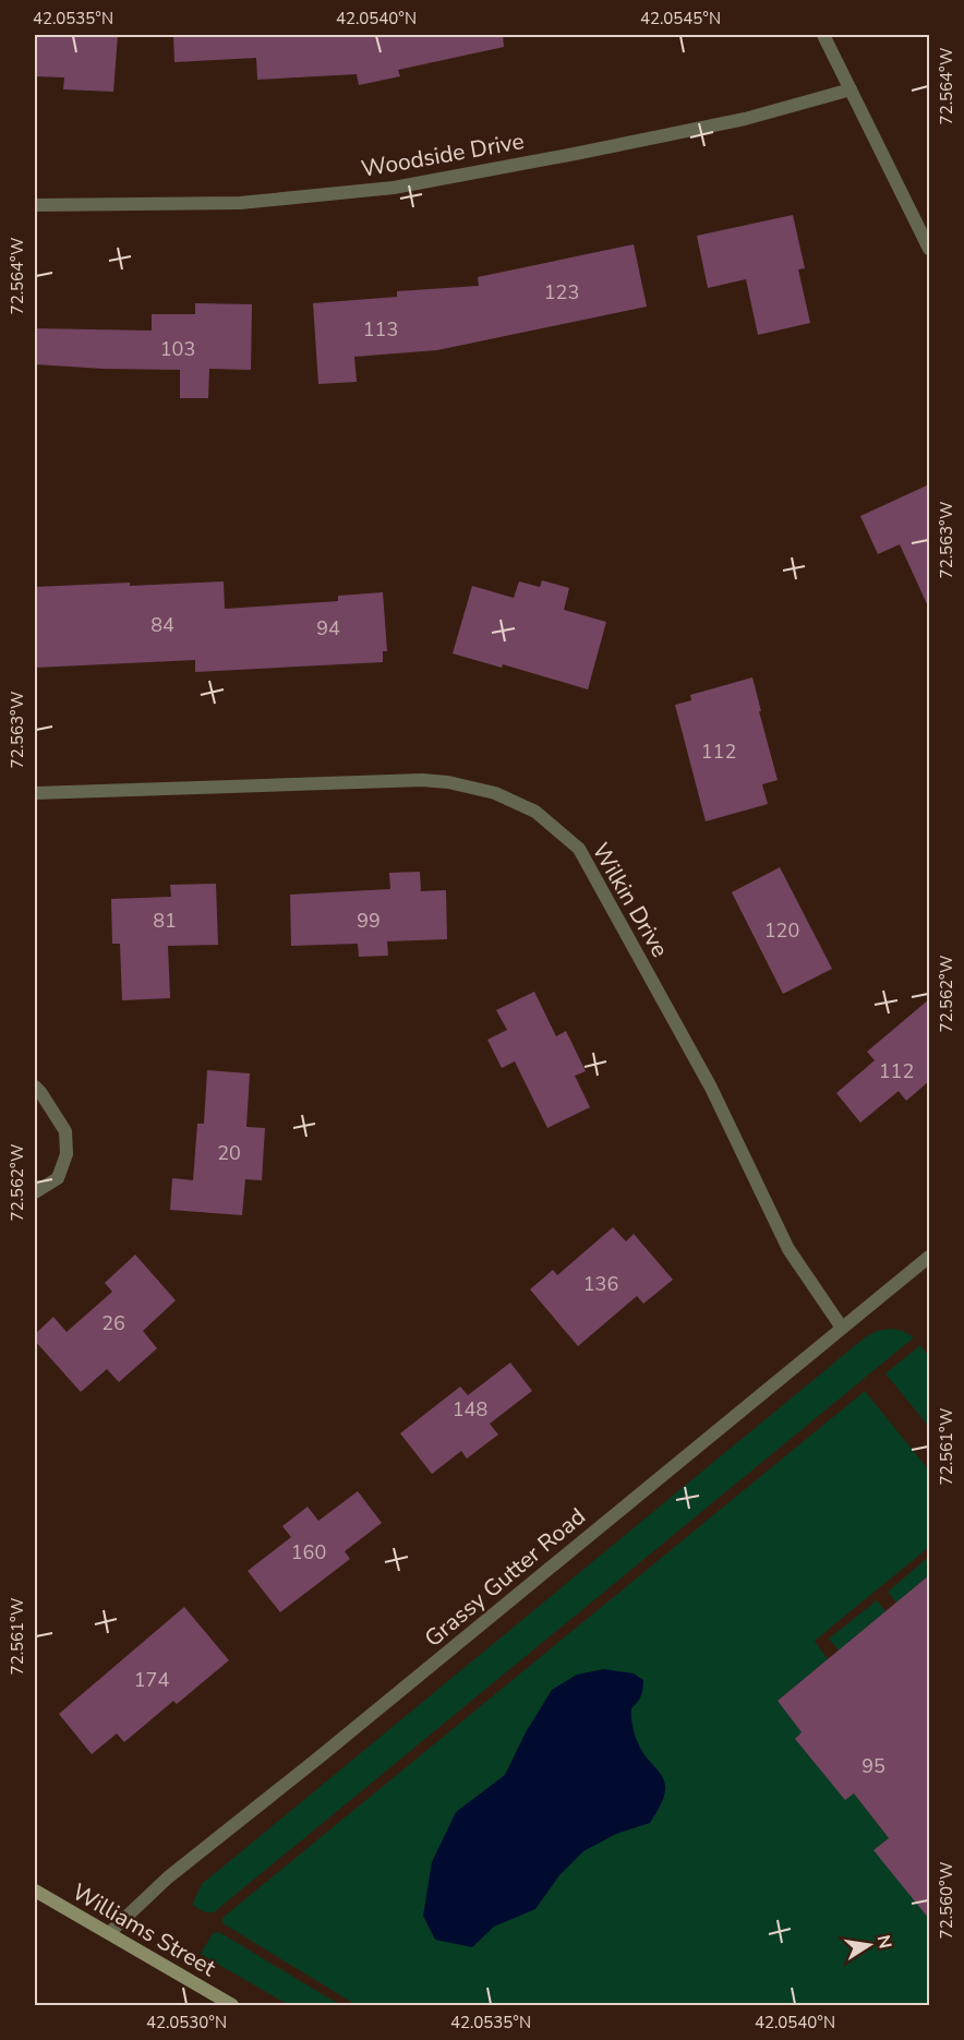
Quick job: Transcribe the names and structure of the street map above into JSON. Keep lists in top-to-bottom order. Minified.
{"streets":{"main road":["Williams Street"],"street":["Woodside Drive","Wilkin Drive","Grassy Gutter Road"]},"crossings":[["Wilkin Drive","Grassy Gutter Road"],["Grassy Gutter Road","Williams Street"]],"house_numbers":["123","113","103","84","94","112","81","99","120","112","20","136","26","148","160","174","95"],"north":"right","coordinates":["42.0535°N","42.0540°N","42.0545°N","72.564°W","72.563°W","72.562°W","72.561°W","72.560°W","42.0530°N"]}
